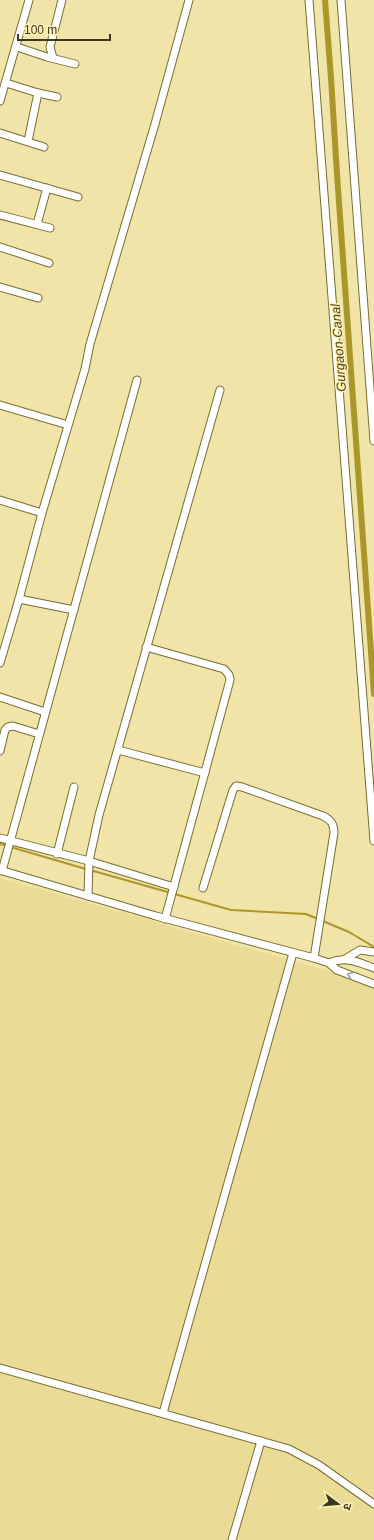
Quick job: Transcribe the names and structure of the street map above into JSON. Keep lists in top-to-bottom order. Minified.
{"water":["Gurgaon Canal"],"scale_bar":"100 m","north":"right"}
